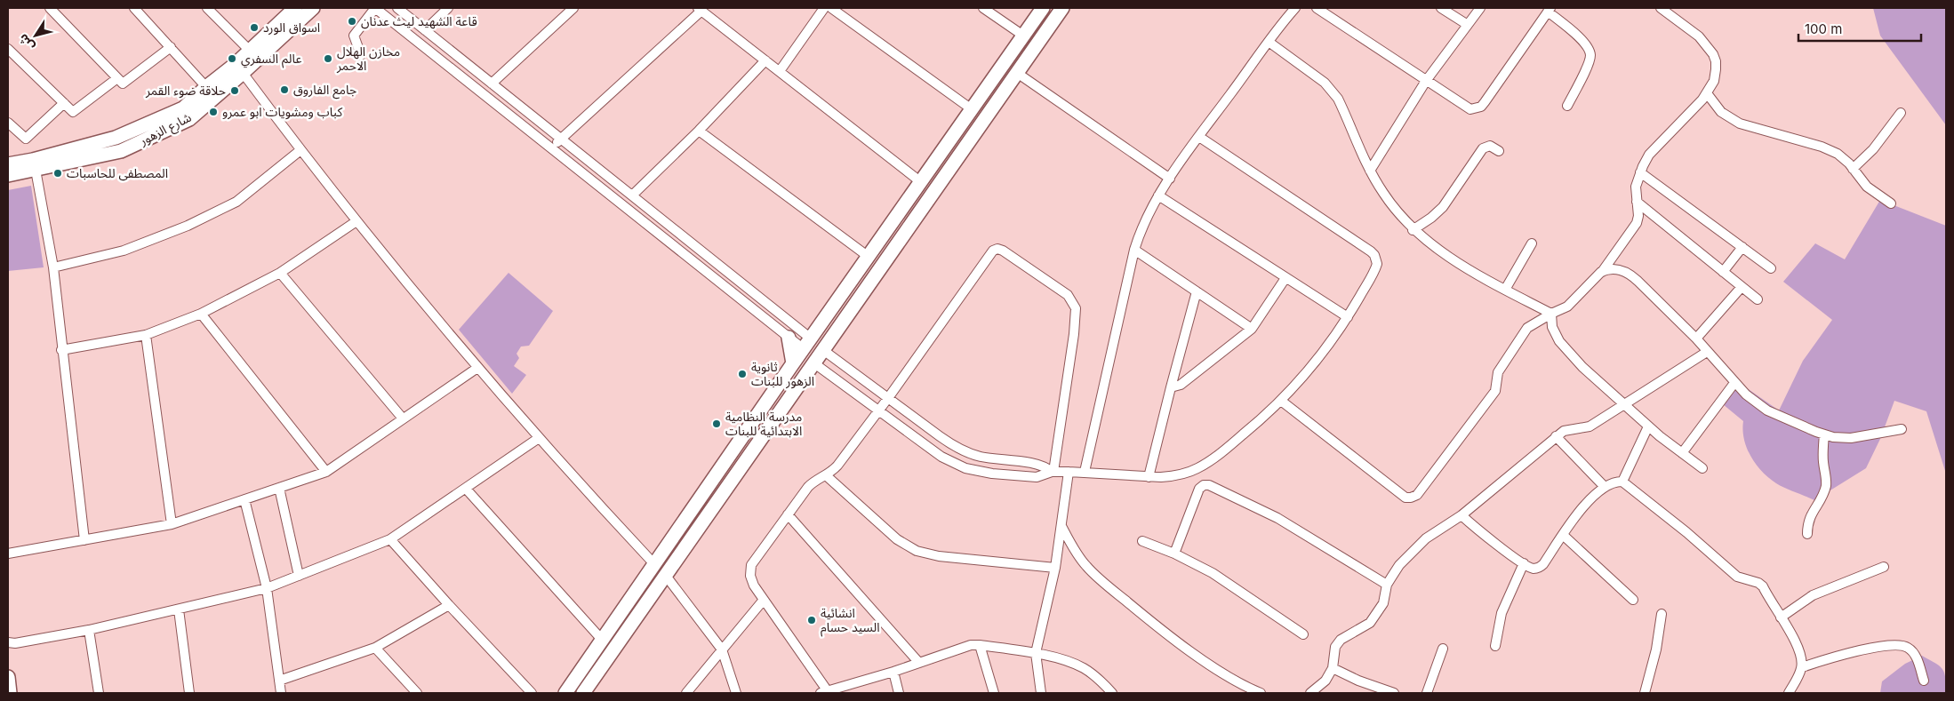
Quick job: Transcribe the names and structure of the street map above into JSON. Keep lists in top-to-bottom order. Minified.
{"streets":{"street":["شارع الزهور"]},"places":["قاعة الشهيد ليث عدنان","اسواق الورد","عالم السفري","مخازن الهلال الاحمر","جامع الفاروق","حلاقة ضوء القمر","كباب ومشويات ابو عمرو","المصطفى للحاسبات","ثانوية الزهور للبنات","مدرسة النظامية الابتدائية للبنات","انشائية السيد حسام"],"scale_bar":"100 m","north":"bottom left"}
